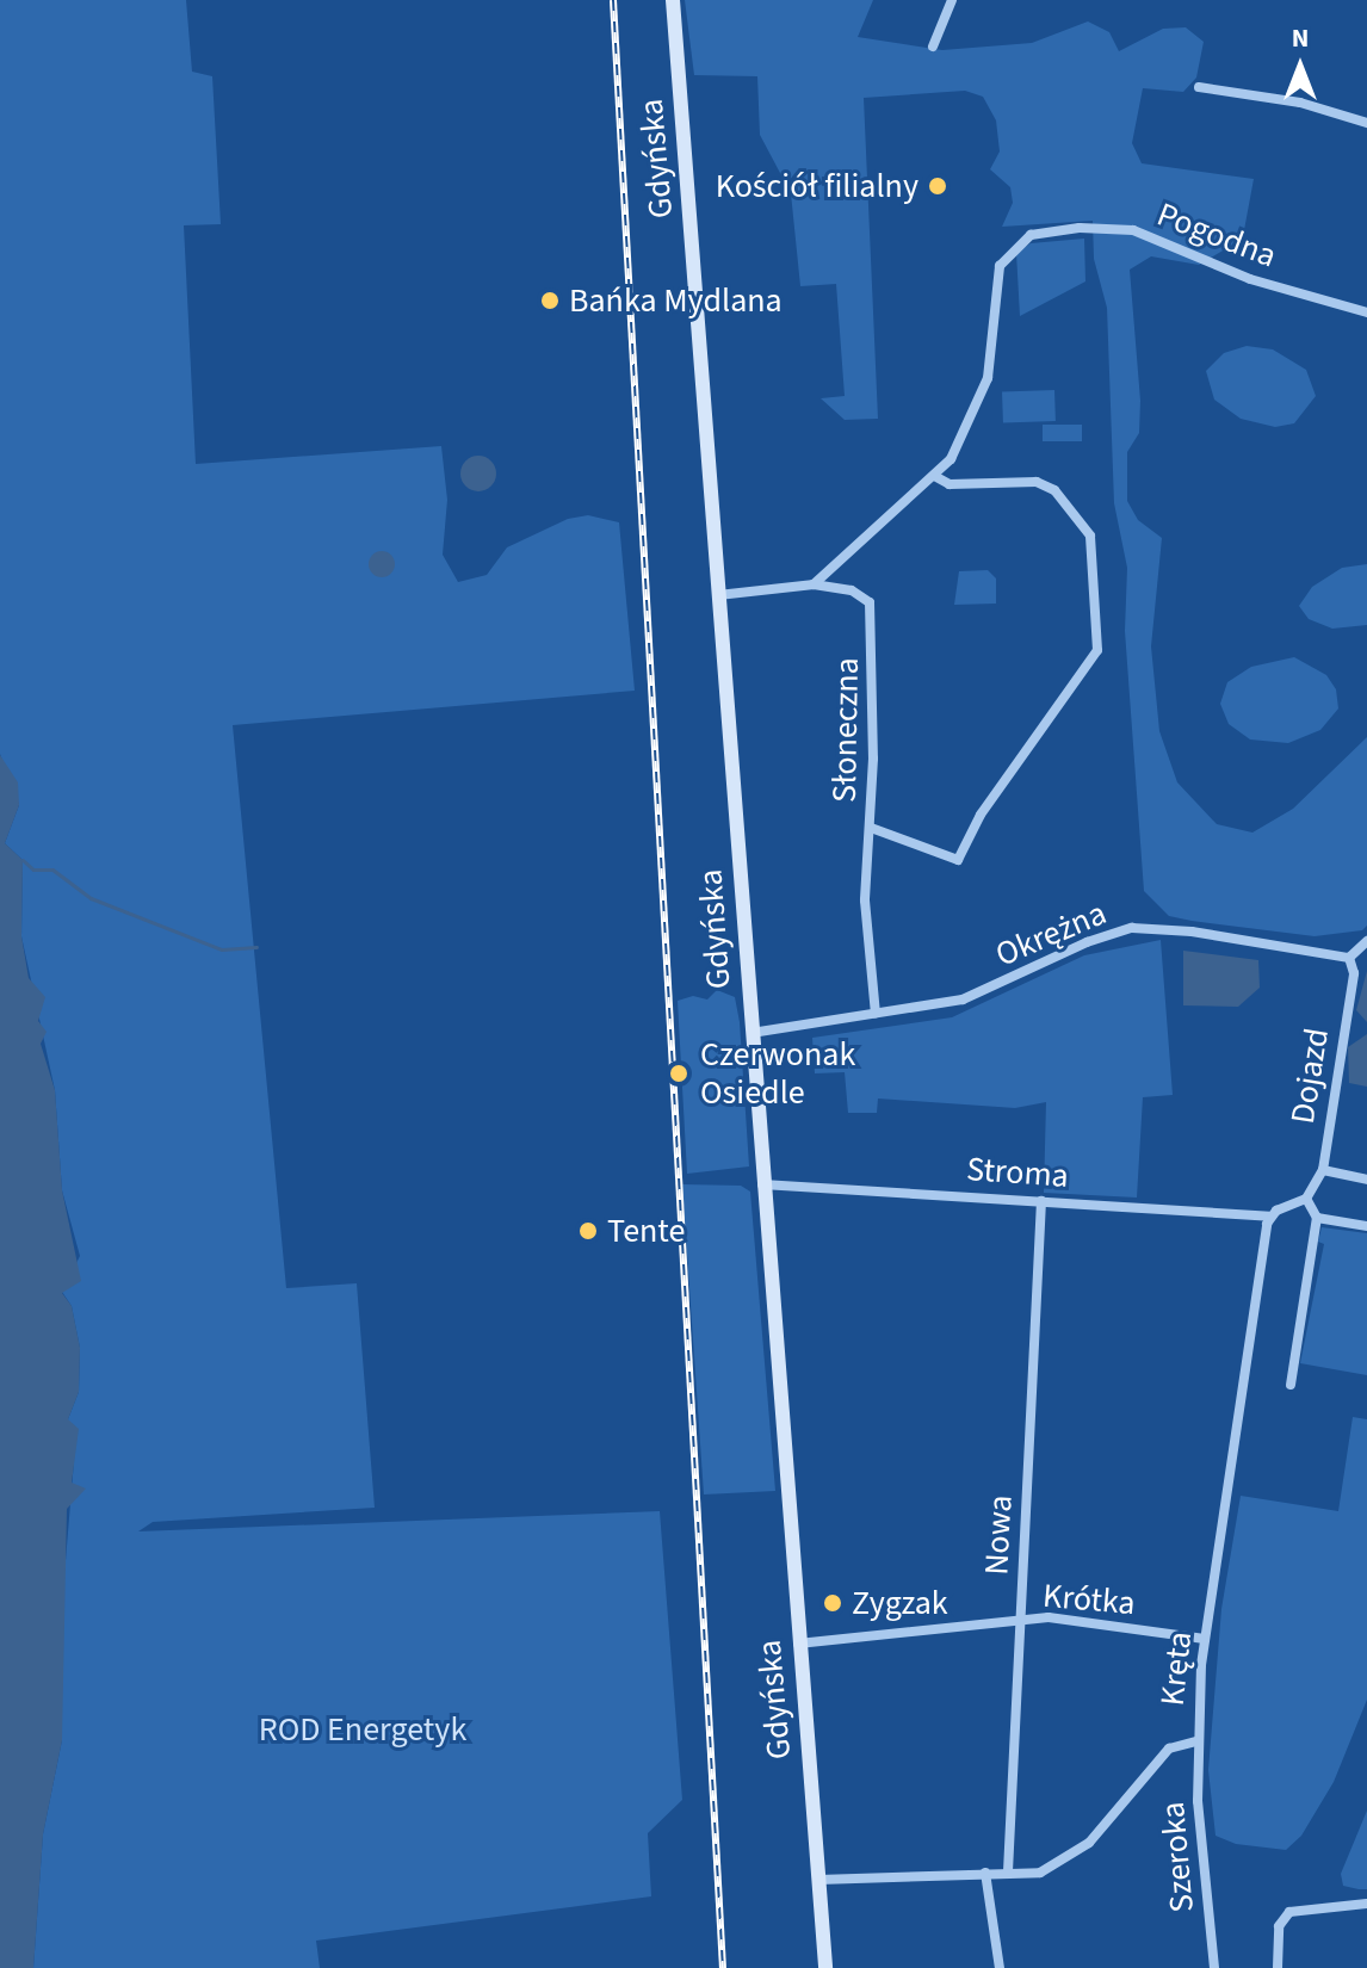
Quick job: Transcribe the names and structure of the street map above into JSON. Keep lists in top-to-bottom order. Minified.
{"streets":{"main road":["Gdyńska"],"street":["Pogodna","Słoneczna","Okrężna","Dojazd","Stroma","Nowa","Krótka","Kręta","Szeroka"]},"crossings":[["Gdyńska","Słoneczna"],["Gdyńska","Okrężna"],["Gdyńska","Stroma"],["Gdyńska","Krótka"],["Gdyńska","Kręta"],["Pogodna","Słoneczna"],["Słoneczna","Okrężna"],["Okrężna","Dojazd"],["Stroma","Nowa"],["Stroma","Kręta"],["Nowa","Krótka"],["Nowa","Kręta"],["Krótka","Kręta"],["Kręta","Szeroka"]],"parks":["ROD Energetyk"],"places":["Kościół filialny","Bańka Mydlana","Czerwonak Osiedle","Tente","Zygzak"],"north":"top"}
